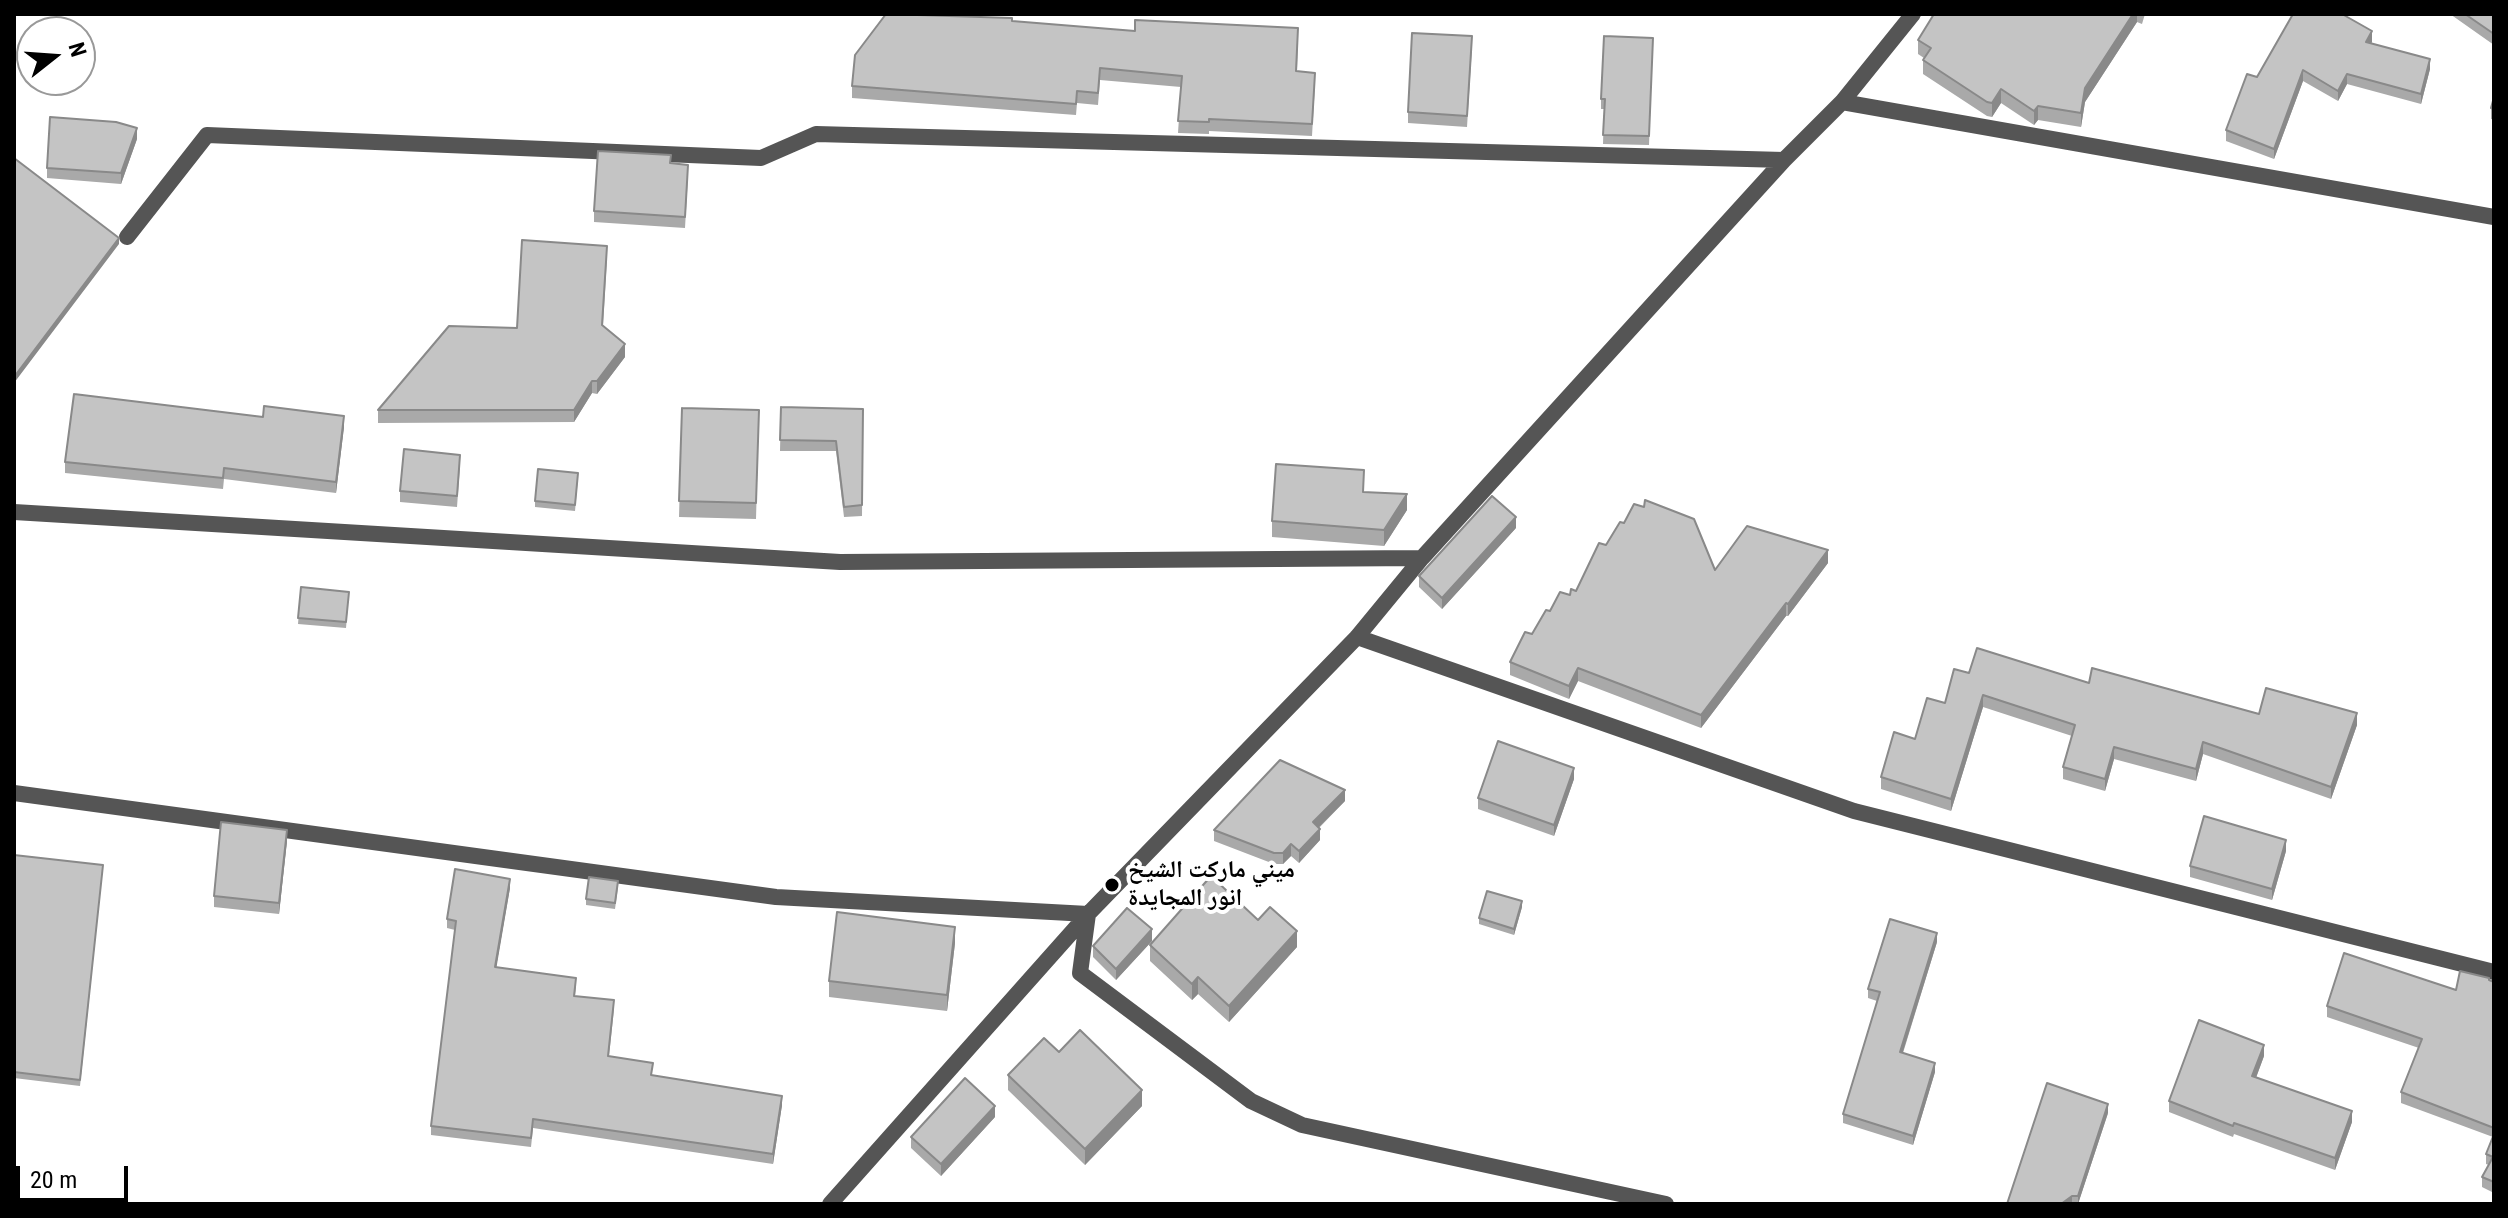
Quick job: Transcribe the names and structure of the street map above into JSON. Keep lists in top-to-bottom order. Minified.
{"places":["ميني ماركت الشيخ انور المجايدة"],"scale_bar":"20 m","north":"right"}
